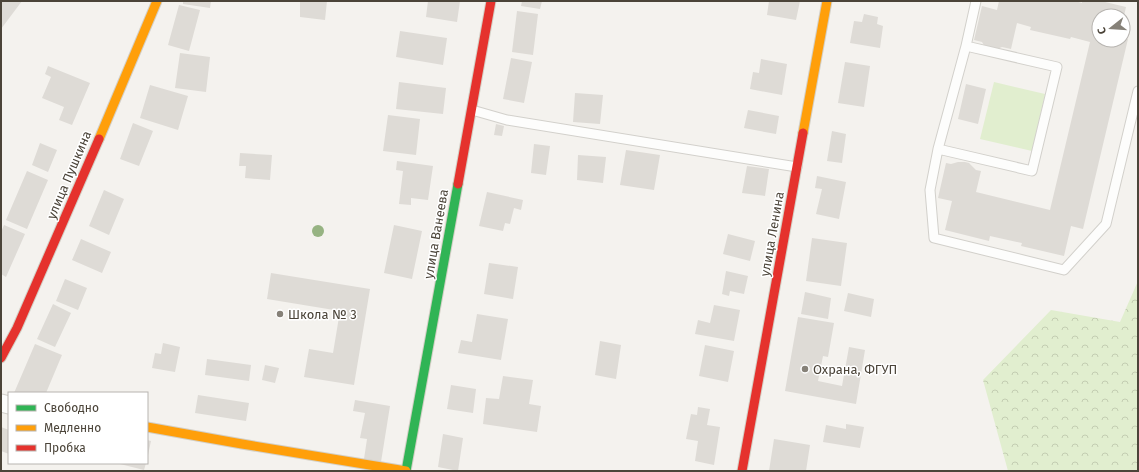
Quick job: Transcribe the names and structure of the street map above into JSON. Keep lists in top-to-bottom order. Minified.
{"streets":{"street":["улица Пушкина","улица Ванеева","улица Ленина"]},"places":["Школа № 3","Охрана, ФГУП"],"legend":["Свободно","Медленно","Пробка"],"north":"left"}
